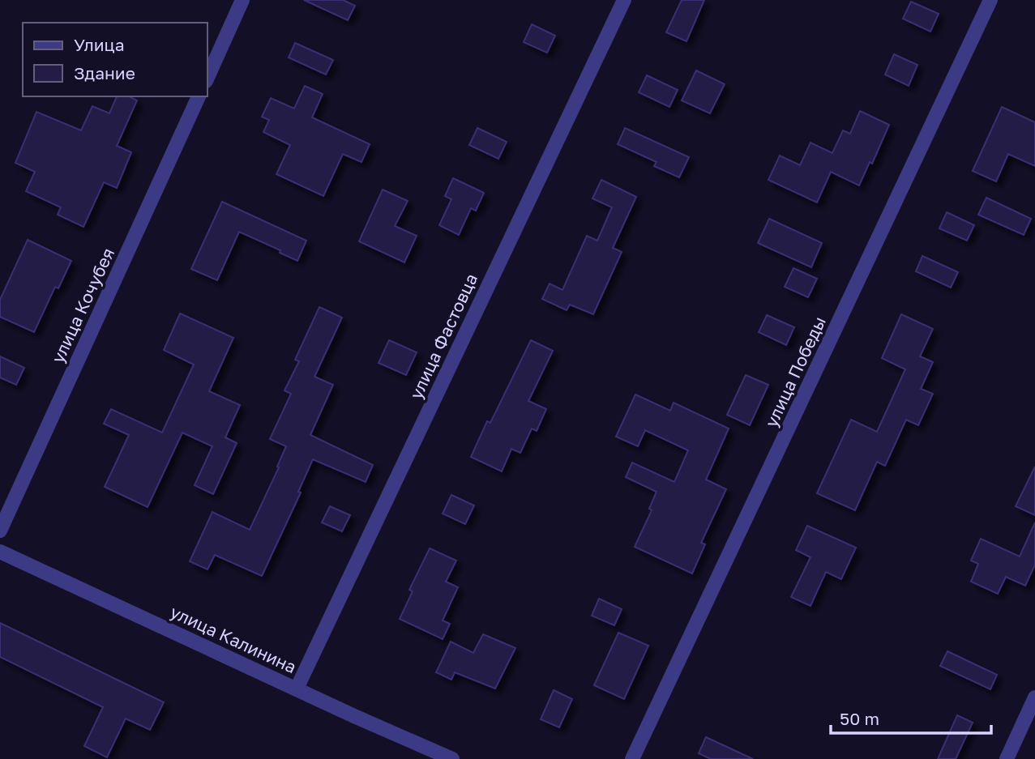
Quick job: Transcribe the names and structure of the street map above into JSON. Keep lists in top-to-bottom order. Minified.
{"streets":{"street":["улица Кочубея","улица Фастовца","улица Победы","улица Калинина"]},"crossings":[["улица Фастовца","улица Калинина"]],"legend":["Улица","Здание"],"scale_bar":"50 m"}
